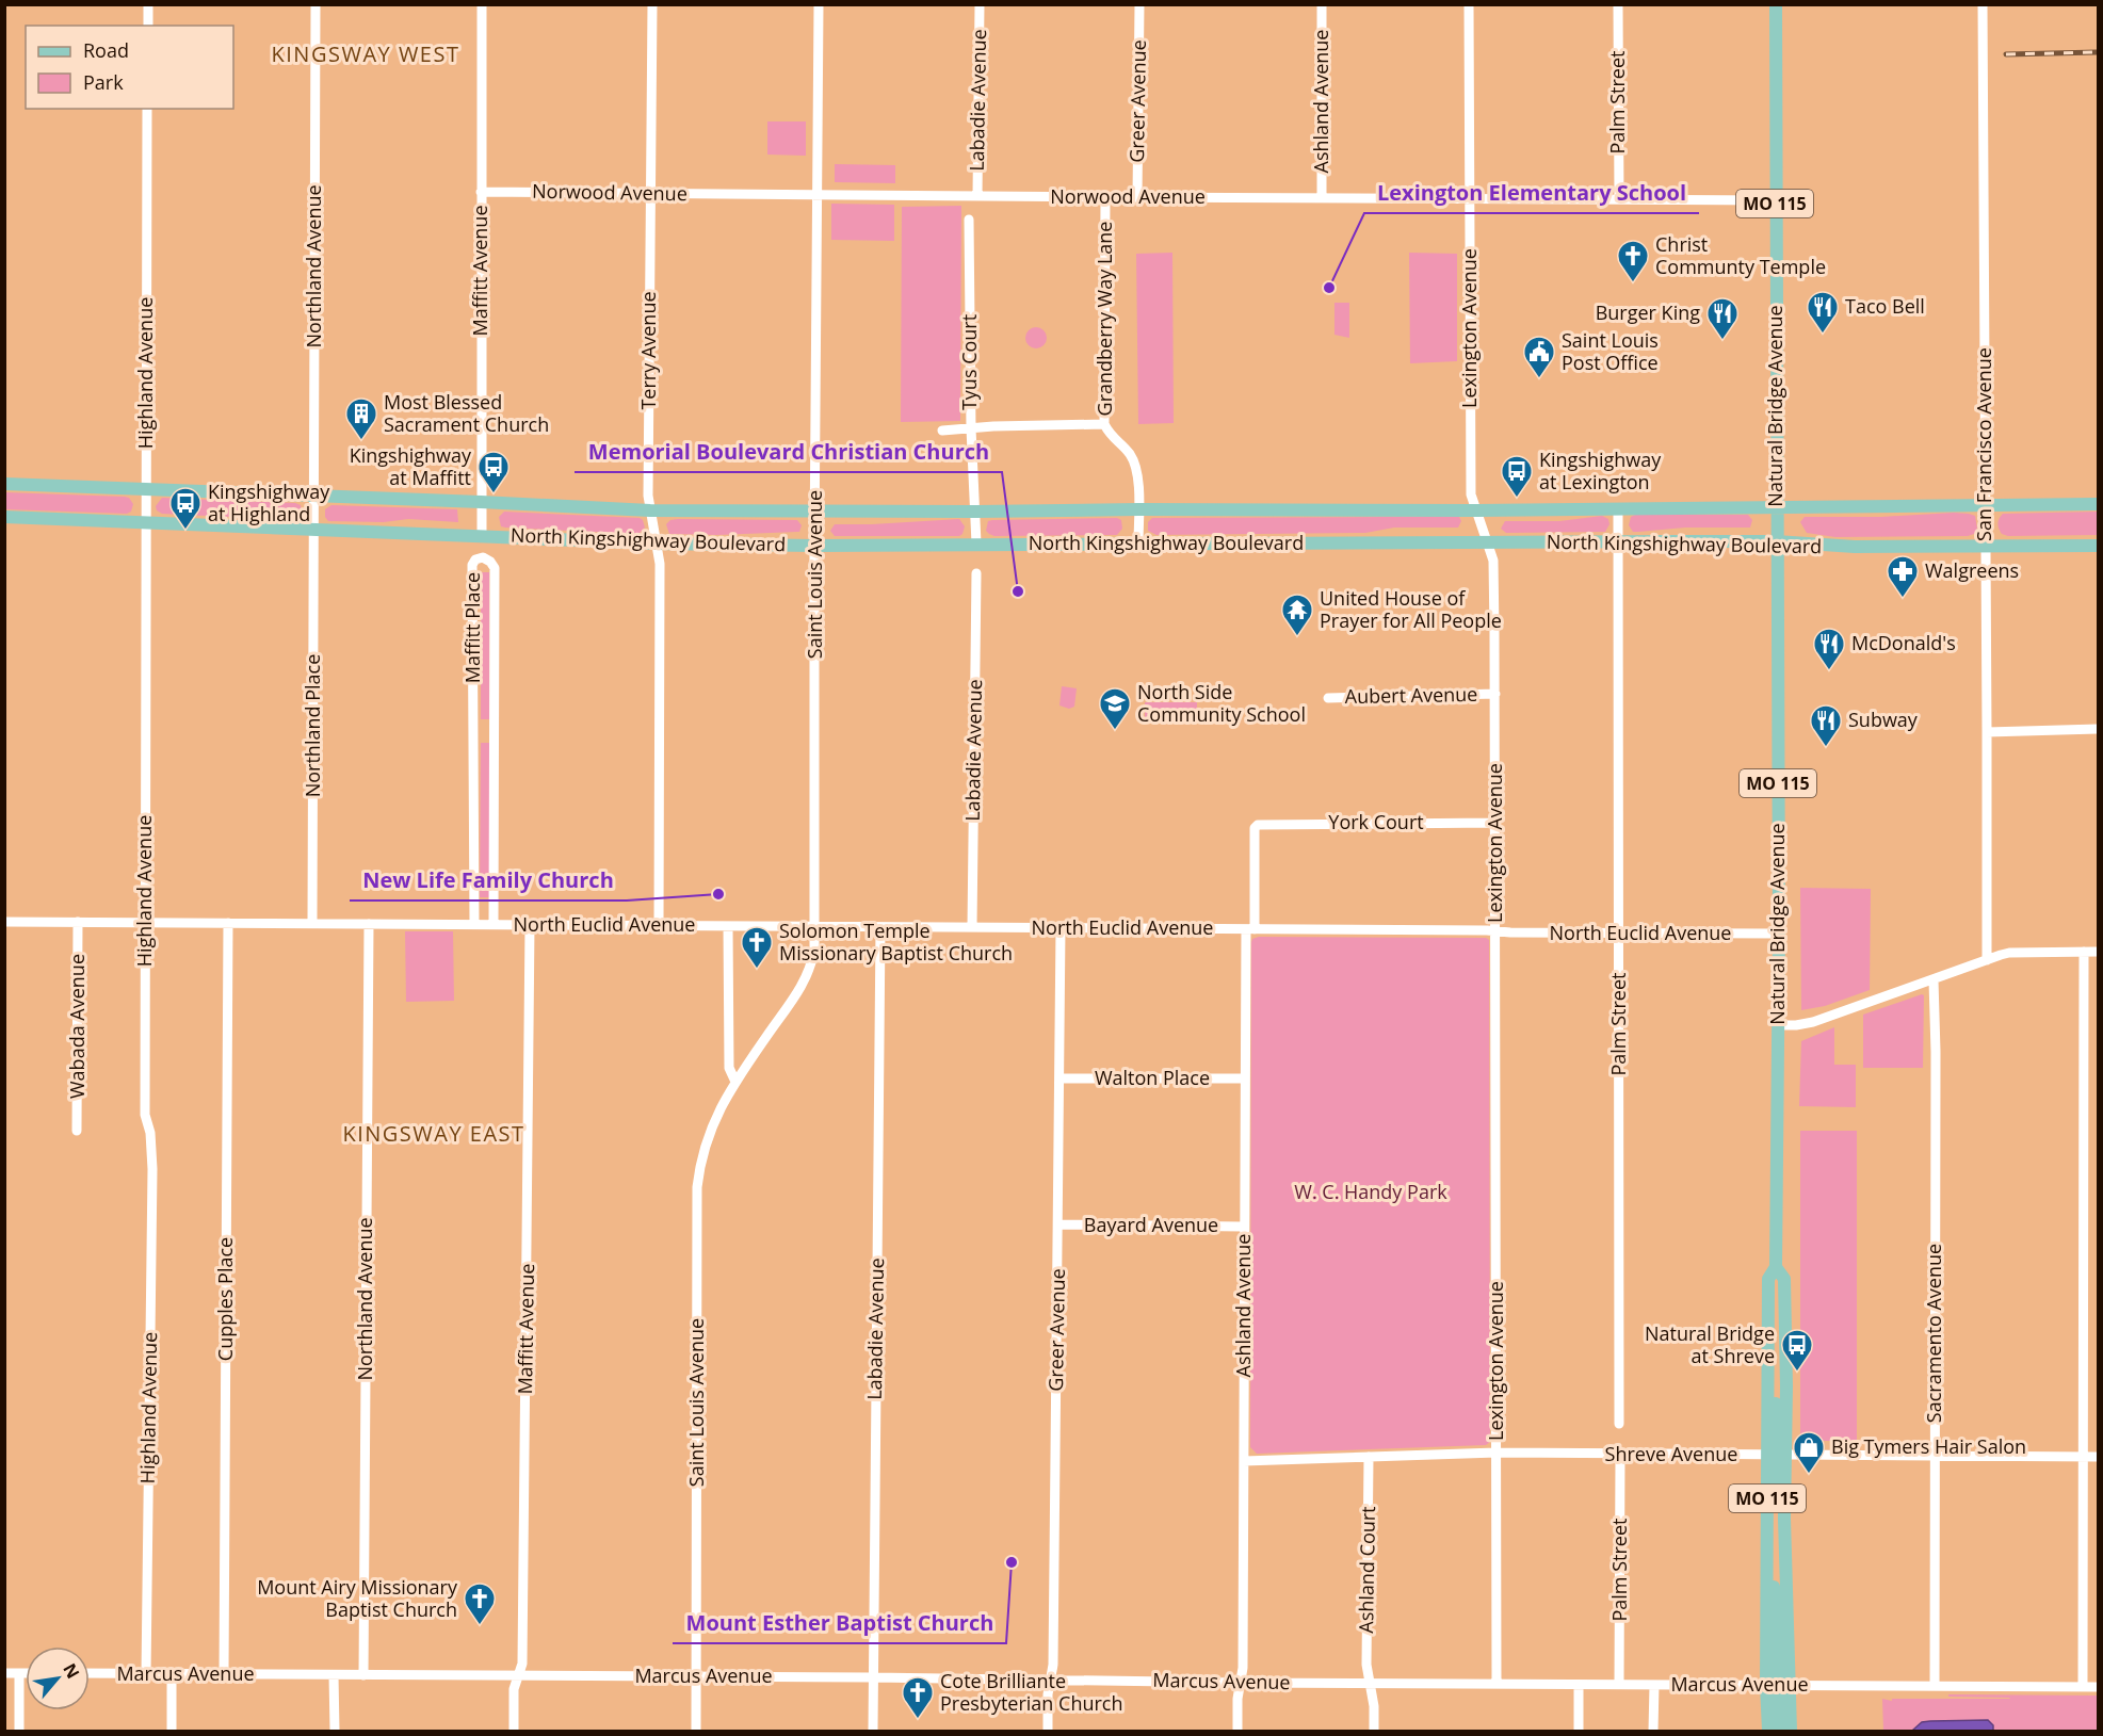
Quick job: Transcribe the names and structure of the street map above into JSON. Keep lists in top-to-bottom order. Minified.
{"streets":{"main road":["MO 115","Natural Bridge Avenue","North Kingshighway Boulevard"],"street":["Labadie Avenue","Greer Avenue","Ashland Avenue","Palm Street","Norwood Avenue","Northland Avenue","Maffitt Avenue","Grandberry Way Lane","Lexington Avenue","Terry Avenue","Tyus Court","Highland Avenue","San Francisco Avenue","Saint Louis Avenue","Maffitt Place","Aubert Avenue","Northland Place","York Court","North Euclid Avenue","Wabada Avenue","Walton Place","Bayard Avenue","Cupples Place","Sacramento Avenue","Shreve Avenue","Ashland Court","Marcus Avenue"]},"crossings":[["Labadie Avenue","Norwood Avenue"],["Labadie Avenue","North Euclid Avenue"],["Labadie Avenue","Marcus Avenue"],["Greer Avenue","Norwood Avenue"],["Greer Avenue","North Euclid Avenue"],["Greer Avenue","Walton Place"],["Greer Avenue","Bayard Avenue"],["Greer Avenue","Marcus Avenue"],["Ashland Avenue","Norwood Avenue"],["Ashland Avenue","York Court"],["Ashland Avenue","North Euclid Avenue"],["Ashland Avenue","Walton Place"],["Ashland Avenue","Bayard Avenue"],["Ashland Avenue","Shreve Avenue"],["Ashland Avenue","Marcus Avenue"],["Palm Street","Norwood Avenue"],["Palm Street","North Kingshighway Boulevard"],["Palm Street","North Euclid Avenue"],["Palm Street","Shreve Avenue"],["Palm Street","Marcus Avenue"],["Norwood Avenue","Maffitt Avenue"],["Norwood Avenue","Grandberry Way Lane"],["Norwood Avenue","Lexington Avenue"],["Norwood Avenue","Terry Avenue"],["Norwood Avenue","Natural Bridge Avenue"],["Norwood Avenue","Saint Louis Avenue"],["Northland Avenue","North Kingshighway Boulevard"],["Northland Avenue","Northland Place"],["Northland Avenue","North Euclid Avenue"],["Northland Avenue","Marcus Avenue"],["Maffitt Avenue","North Kingshighway Boulevard"],["Maffitt Avenue","North Euclid Avenue"],["Maffitt Avenue","Marcus Avenue"],["Grandberry Way Lane","North Kingshighway Boulevard"],["Lexington Avenue","North Kingshighway Boulevard"],["Lexington Avenue","Aubert Avenue"],["Lexington Avenue","York Court"],["Lexington Avenue","North Euclid Avenue"],["Lexington Avenue","Shreve Avenue"],["Lexington Avenue","Marcus Avenue"],["Terry Avenue","North Kingshighway Boulevard"],["Terry Avenue","North Euclid Avenue"],["Tyus Court","North Kingshighway Boulevard"],["Highland Avenue","North Kingshighway Boulevard"],["Highland Avenue","North Euclid Avenue"],["Highland Avenue","Marcus Avenue"],["Natural Bridge Avenue","North Kingshighway Boulevard"],["Natural Bridge Avenue","North Euclid Avenue"],["Natural Bridge Avenue","Shreve Avenue"],["Natural Bridge Avenue","Marcus Avenue"],["San Francisco Avenue","North Kingshighway Boulevard"],["North Kingshighway Boulevard","Saint Louis Avenue"],["North Kingshighway Boulevard","Northland Place"],["Saint Louis Avenue","North Euclid Avenue"],["Saint Louis Avenue","Marcus Avenue"],["Maffitt Place","North Euclid Avenue"],["Northland Place","North Euclid Avenue"],["North Euclid Avenue","Wabada Avenue"],["North Euclid Avenue","Cupples Place"],["Cupples Place","Marcus Avenue"],["Sacramento Avenue","Shreve Avenue"],["Sacramento Avenue","Marcus Avenue"],["Shreve Avenue","Ashland Court"],["Ashland Court","Marcus Avenue"]],"districts":["KINGSWAY WEST","KINGSWAY EAST"],"parks":["W. C. Handy Park"],"places":{"church":["Christ Communty Temple","Solomon Temple Missionary Baptist Church","Mount Airy Missionary Baptist Church","Cote Brilliante Presbyterian Church"],"other":["Lexington Elementary School","Memorial Boulevard Christian Church","New Life Family Church","Mount Esther Baptist Church"],"restaurant":["Taco Bell","Burger King","McDonald's","Subway"],"public building":["Saint Louis Post Office"],"building":["Most Blessed Sacrament Church"],"bus stop":["Kingshighway at Maffitt","Kingshighway at Lexington","Kingshighway at Highland","Natural Bridge at Shreve"],"pharmacy":["Walgreens"],"temple":["United House of Prayer for All People"],"school or university":["North Side Community School"],"shop":["Big Tymers Hair Salon"]},"legend":["Road","Park"],"north":"top right"}
